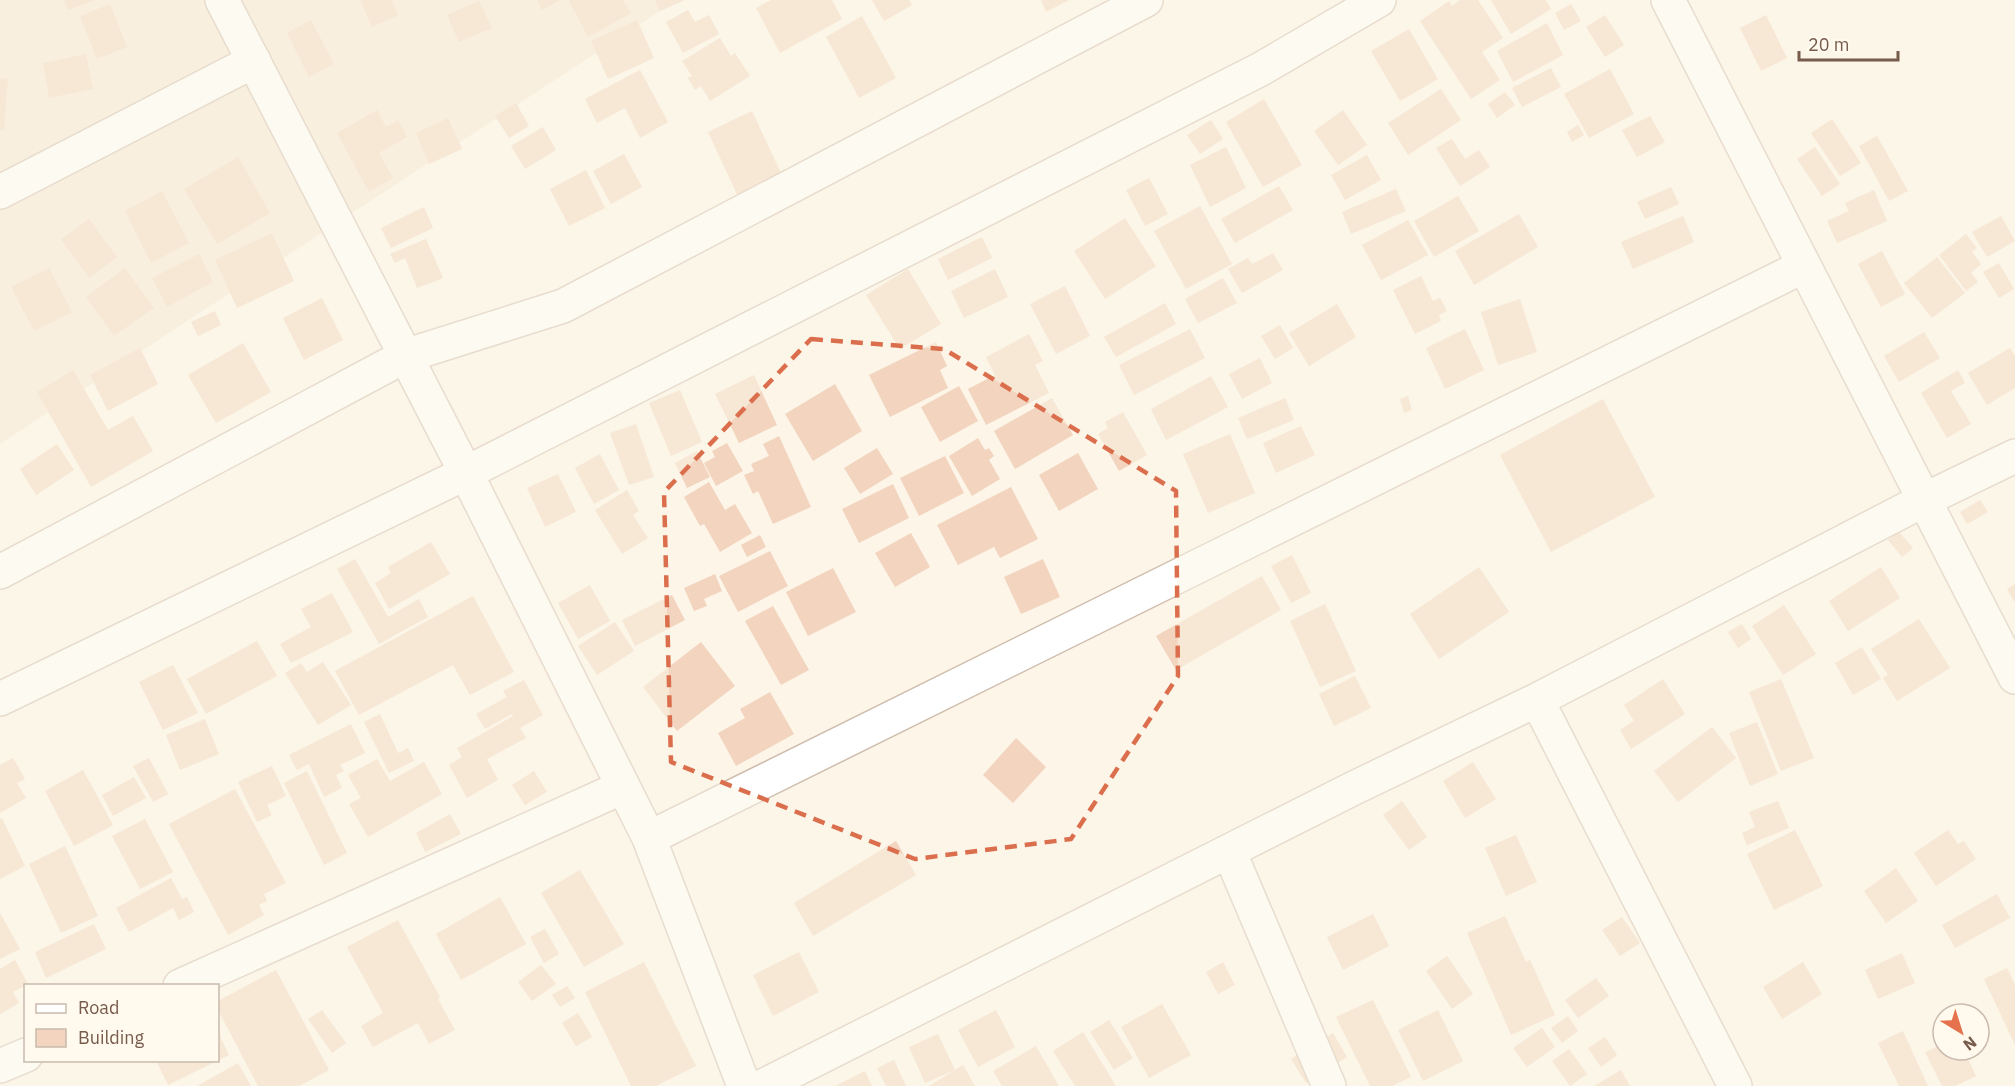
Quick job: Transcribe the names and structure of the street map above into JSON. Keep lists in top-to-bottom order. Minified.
{"legend":["Road","Building"],"scale_bar":"20 m","north":"bottom right"}
